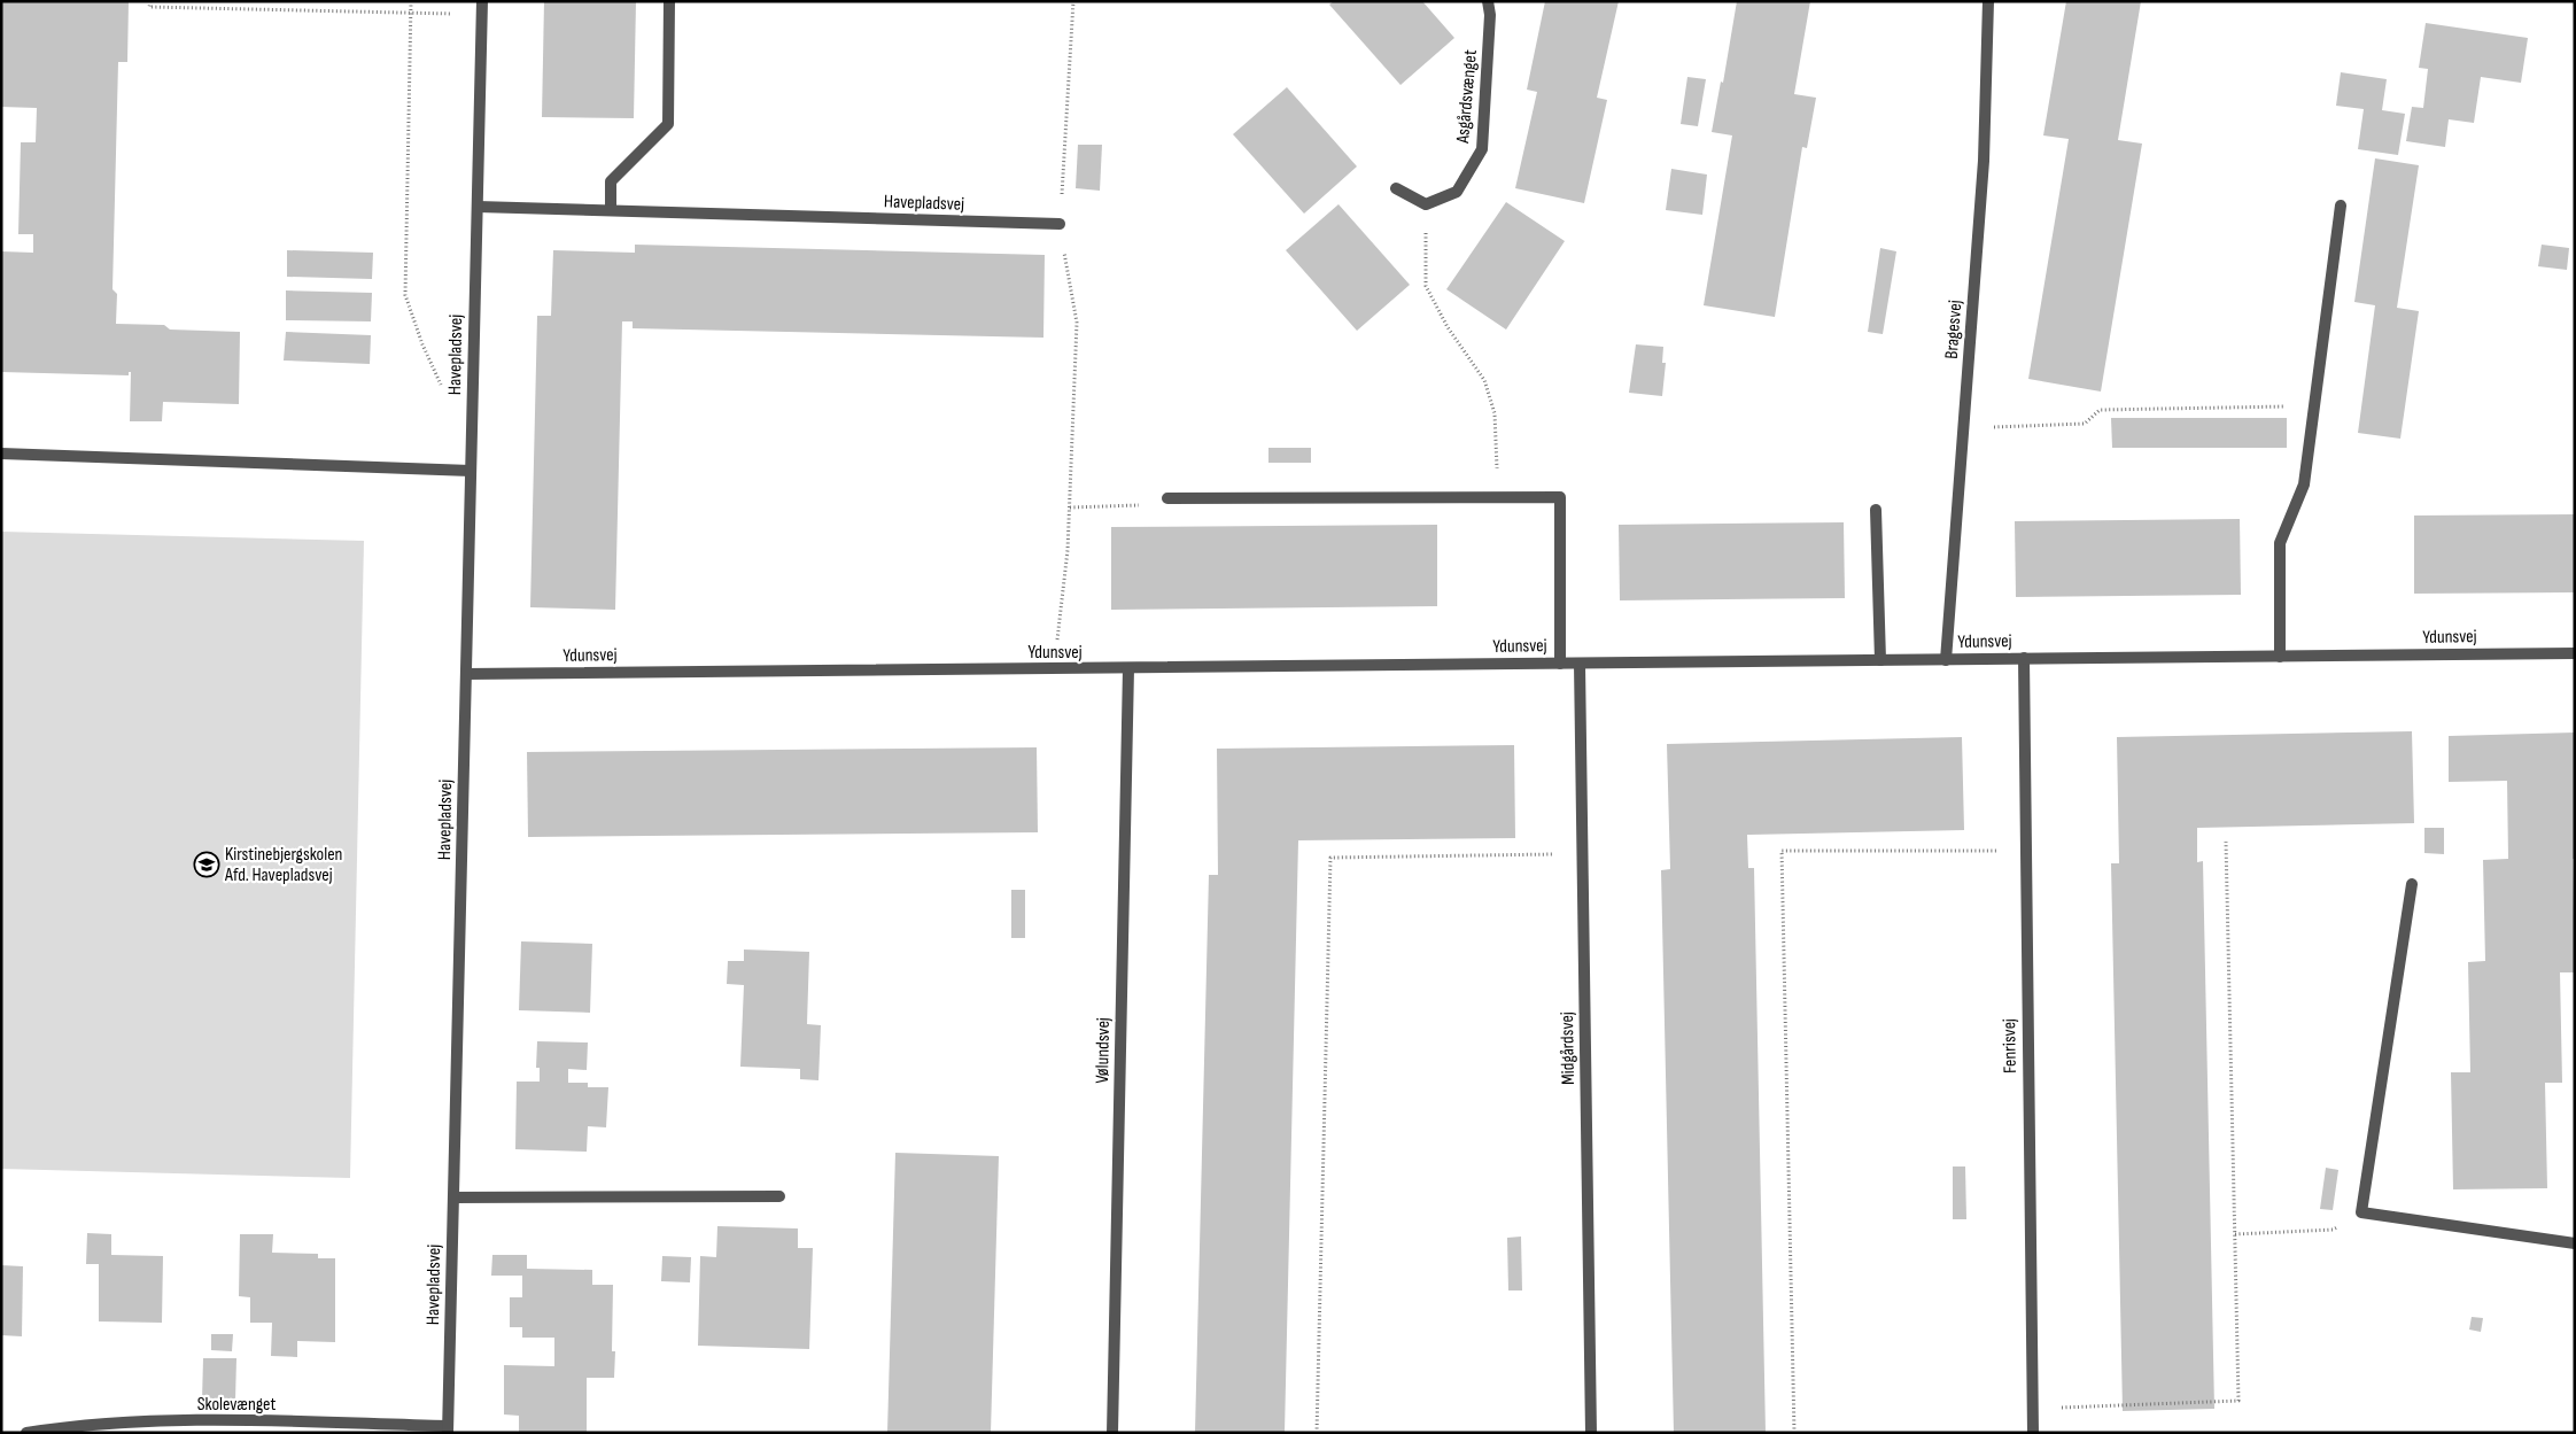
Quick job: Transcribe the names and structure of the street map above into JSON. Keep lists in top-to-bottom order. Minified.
{"streets":{"street":["Asgårdsvænget","Havepladsvej","Bragesvej","Ydunsvej","Fenrisvej","Midgårdsvej","Vølundsvej","Skolevænget"]},"crossings":[["Havepladsvej","Ydunsvej"],["Havepladsvej","Skolevænget"],["Bragesvej","Ydunsvej"],["Ydunsvej","Fenrisvej"],["Ydunsvej","Midgårdsvej"],["Ydunsvej","Vølundsvej"]],"places":{"school or university":["Kirstinebjergskolen Afd. Havepladsvej"]}}
